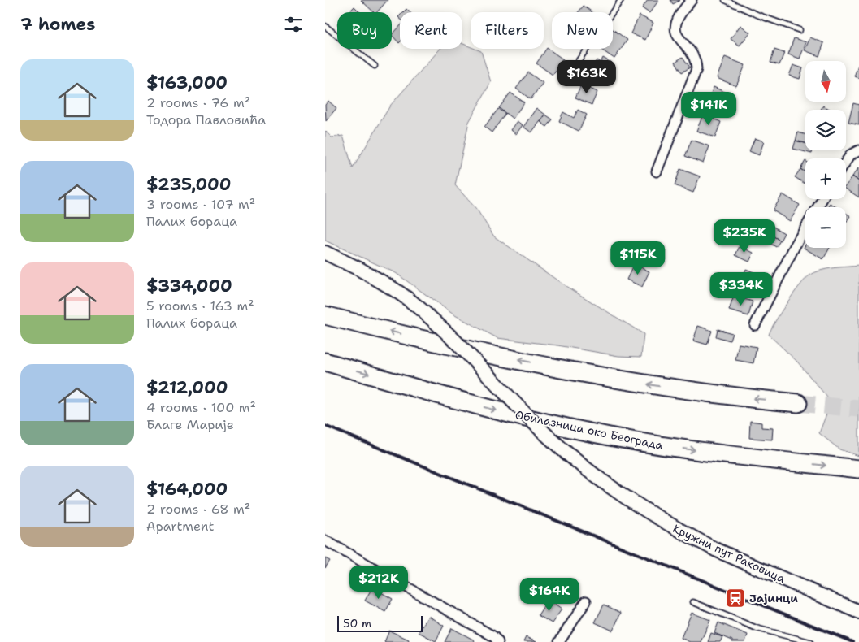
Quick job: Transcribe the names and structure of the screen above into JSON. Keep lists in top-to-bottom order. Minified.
{"streets":{"highway":["Обилазница око Београда"],"main road":["Кружни пут Раковица"]},"places":{"station":["Јајинци"]},"scale_bar":"50 m","north":"bottom","page":{"heading":"7 homes","chip":["Buy","Rent","Filters","New"],"list":[{"name":"$163,000","note":"2 rooms · 76 m² · Тодора Павловића"},{"name":"$235,000","note":"3 rooms · 107 m² · Палих бораца"},{"name":"$334,000","note":"5 rooms · 163 m² · Палих бораца"},{"name":"$212,000","note":"4 rooms · 100 m² · Благе Марије"},{"name":"$164,000","note":"2 rooms · 68 m² · Apartment"}],"price":["$163K","$141K","$235K","$115K","$334K","$212K","$164K"],"map_buttons":["+","−"],"scale":"50 m"}}
